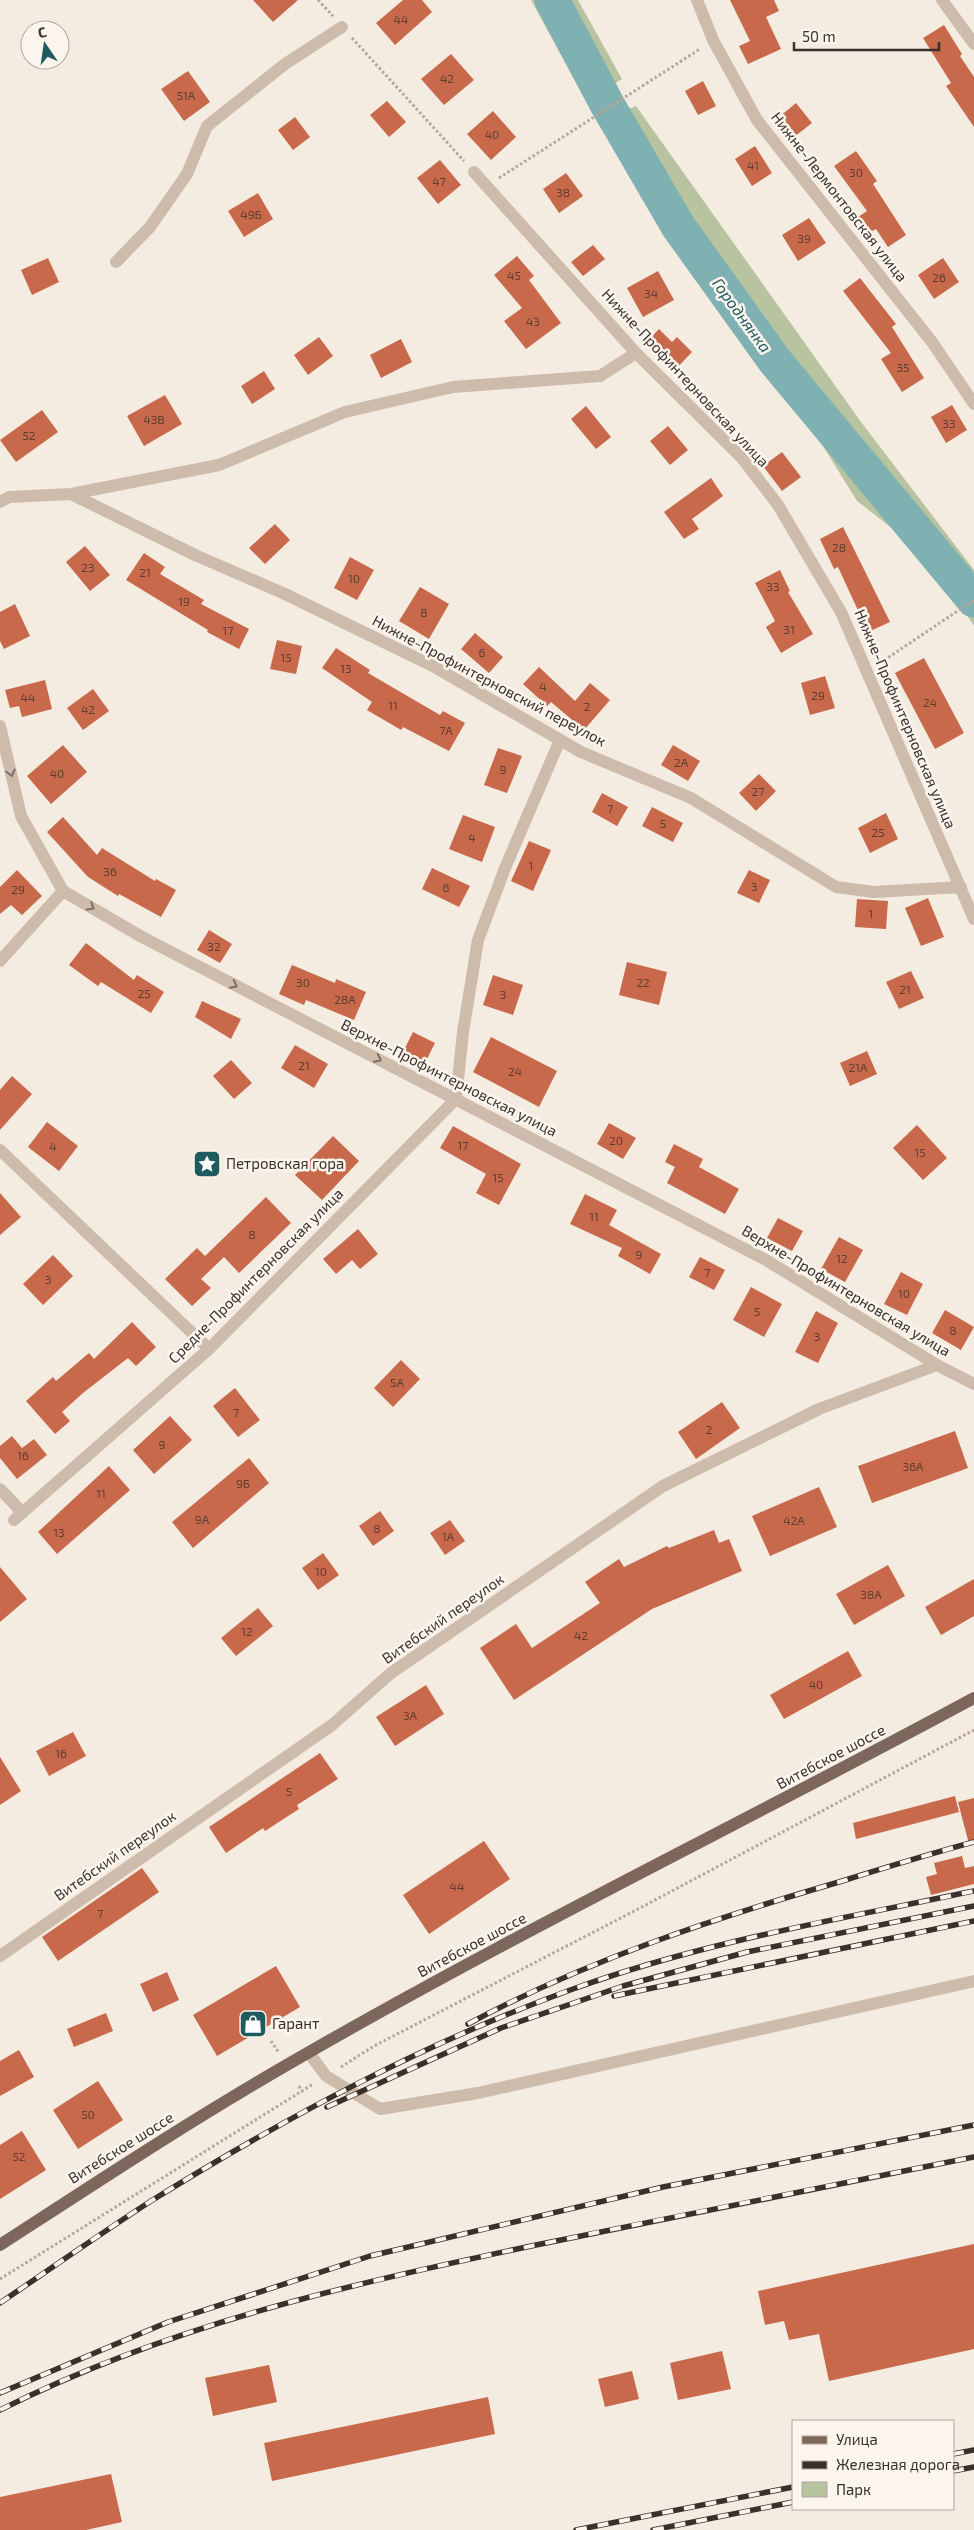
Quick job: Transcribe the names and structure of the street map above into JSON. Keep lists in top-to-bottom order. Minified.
{"streets":{"main road":["Витебское шоссе"],"street":["Нижне-Лермонтовская улица","Нижне-Профинтерновская улица","Нижне-Профинтерновский переулок","Верхне-Профинтерновская улица","Средне-Профинтерновская улица","Витебский переулок"]},"crossings":[["Нижне-Профинтерновская улица","Нижне-Профинтерновский переулок"],["Верхне-Профинтерновская улица","Средне-Профинтерновская улица"],["Верхне-Профинтерновская улица","Витебский переулок"]],"one_way":["Верхне-Профинтерновская улица"],"water":["Городнянка"],"places":{"place":["Петровская гора"],"shop":["Гарант"]},"house_numbers":["44","42","51А","40","41","30","47","38","49Б","39","45","26","34","43","35","43В","33","52","28","23","21","10","33","19","8","31","17","6","15","13","4","29","44","24","11","2","42","7А","2А","9","40","27","7","5","25","4","1","36","3","6","29","1","32","30","22","21","25","3","28А","21","21А","24","20","17","4","15","15","11","8","9","12","7","3","10","5","8","3","5А","7","2","9","16","36А","9Б","11","9А","42А","8","13","1А","10","38А","12","42","40","3А","16","5","44","7","50","52"],"legend":["Улица","Железная дорога","Парк"],"scale_bar":"50 m","north":"top"}
